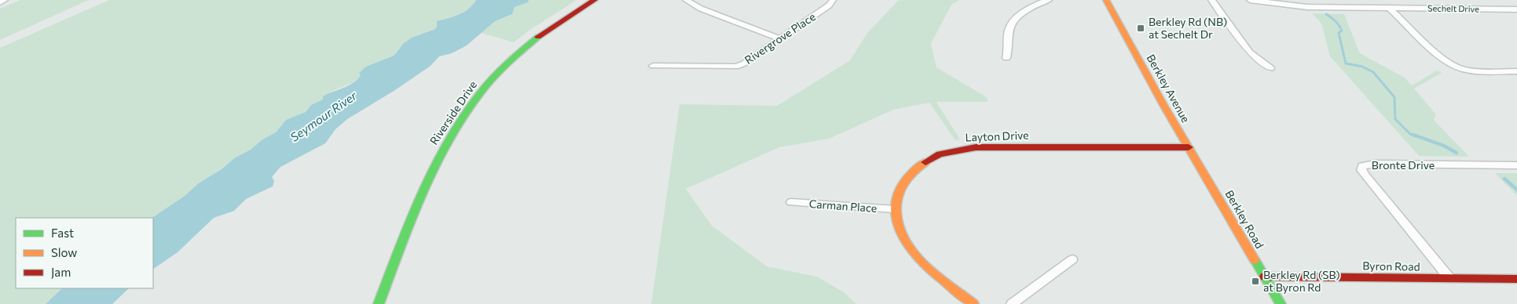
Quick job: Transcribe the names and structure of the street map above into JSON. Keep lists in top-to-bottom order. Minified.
{"streets":{"street":["Sechelt Drive","Rivergrove Place","Berkley Avenue","Riverside Drive","Layton Drive","Bronte Drive","Carman Place","Berkley Road","Byron Road"]},"crossings":[["Berkley Avenue","Layton Drive"],["Berkley Avenue","Berkley Road"],["Layton Drive","Carman Place"],["Layton Drive","Berkley Road"],["Bronte Drive","Byron Road"],["Berkley Road","Byron Road"]],"water":["Seymour River"],"places":{"transit":["Berkley Rd (NB) at Sechelt Dr","Berkley Rd (SB) at Byron Rd"]},"legend":["Fast","Slow","Jam"]}
